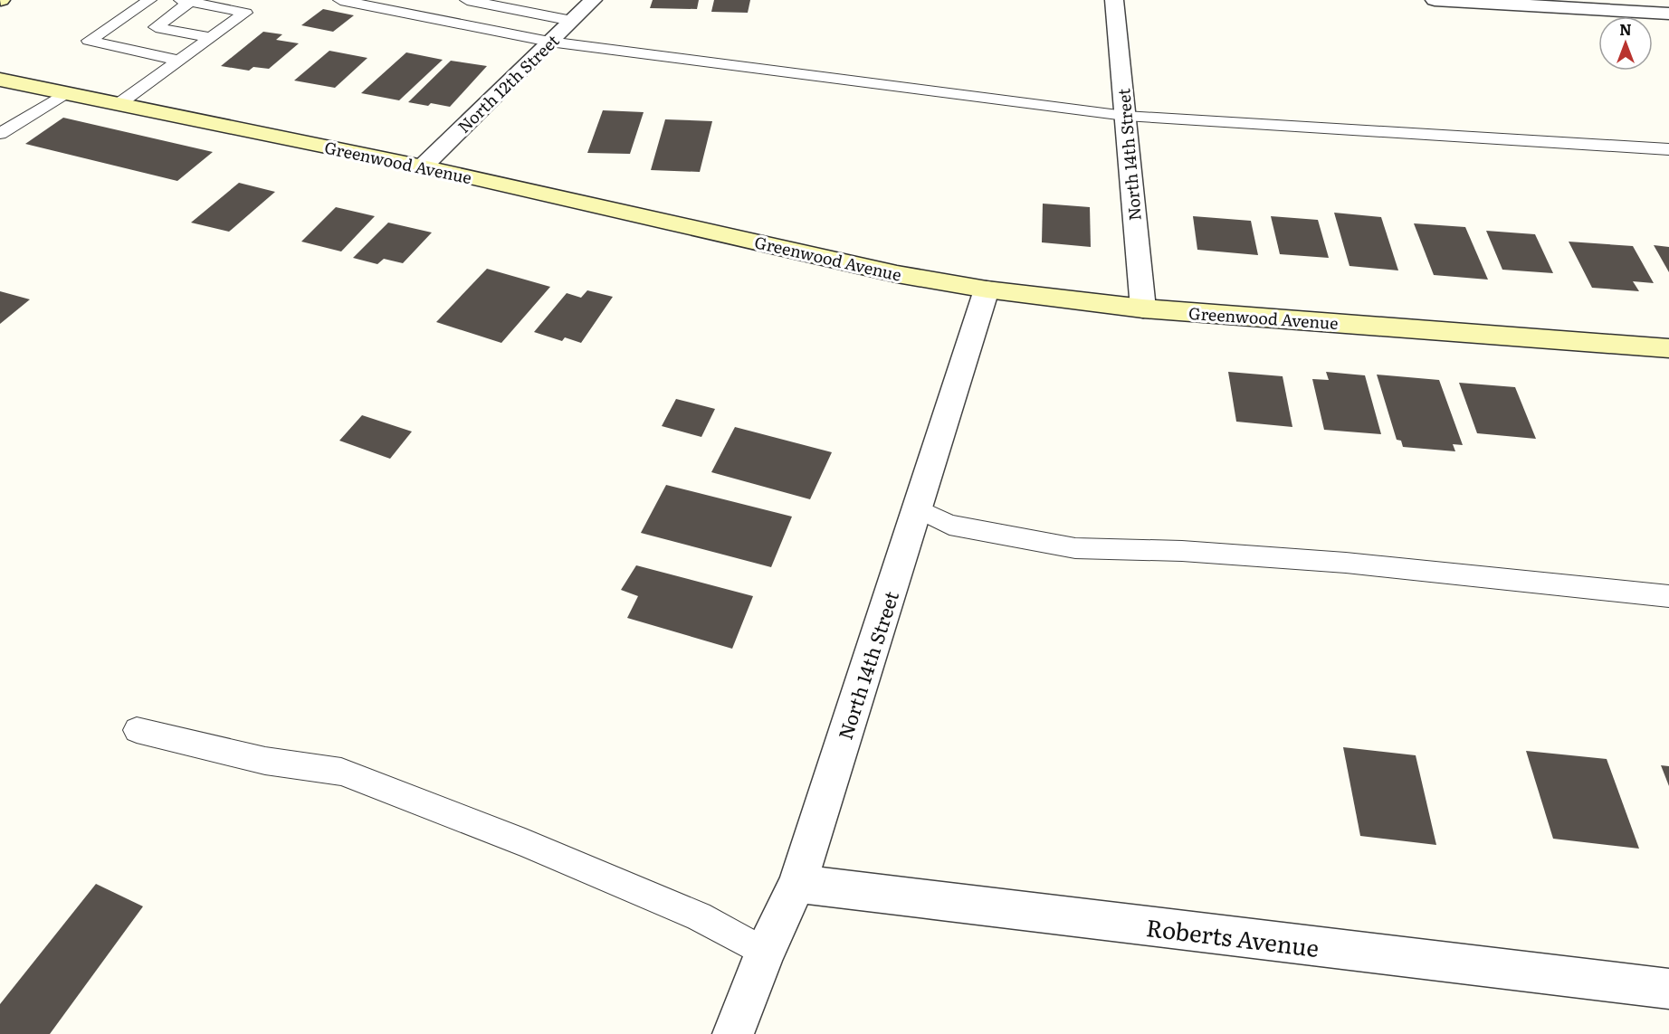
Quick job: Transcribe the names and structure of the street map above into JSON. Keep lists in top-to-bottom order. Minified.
{"streets":{"street":["North 12th Street","North 14th Street","Greenwood Avenue","Roberts Avenue"]},"crossings":[["North 12th Street","Greenwood Avenue"],["North 14th Street","Greenwood Avenue"],["North 14th Street","Roberts Avenue"]],"north":"top"}
